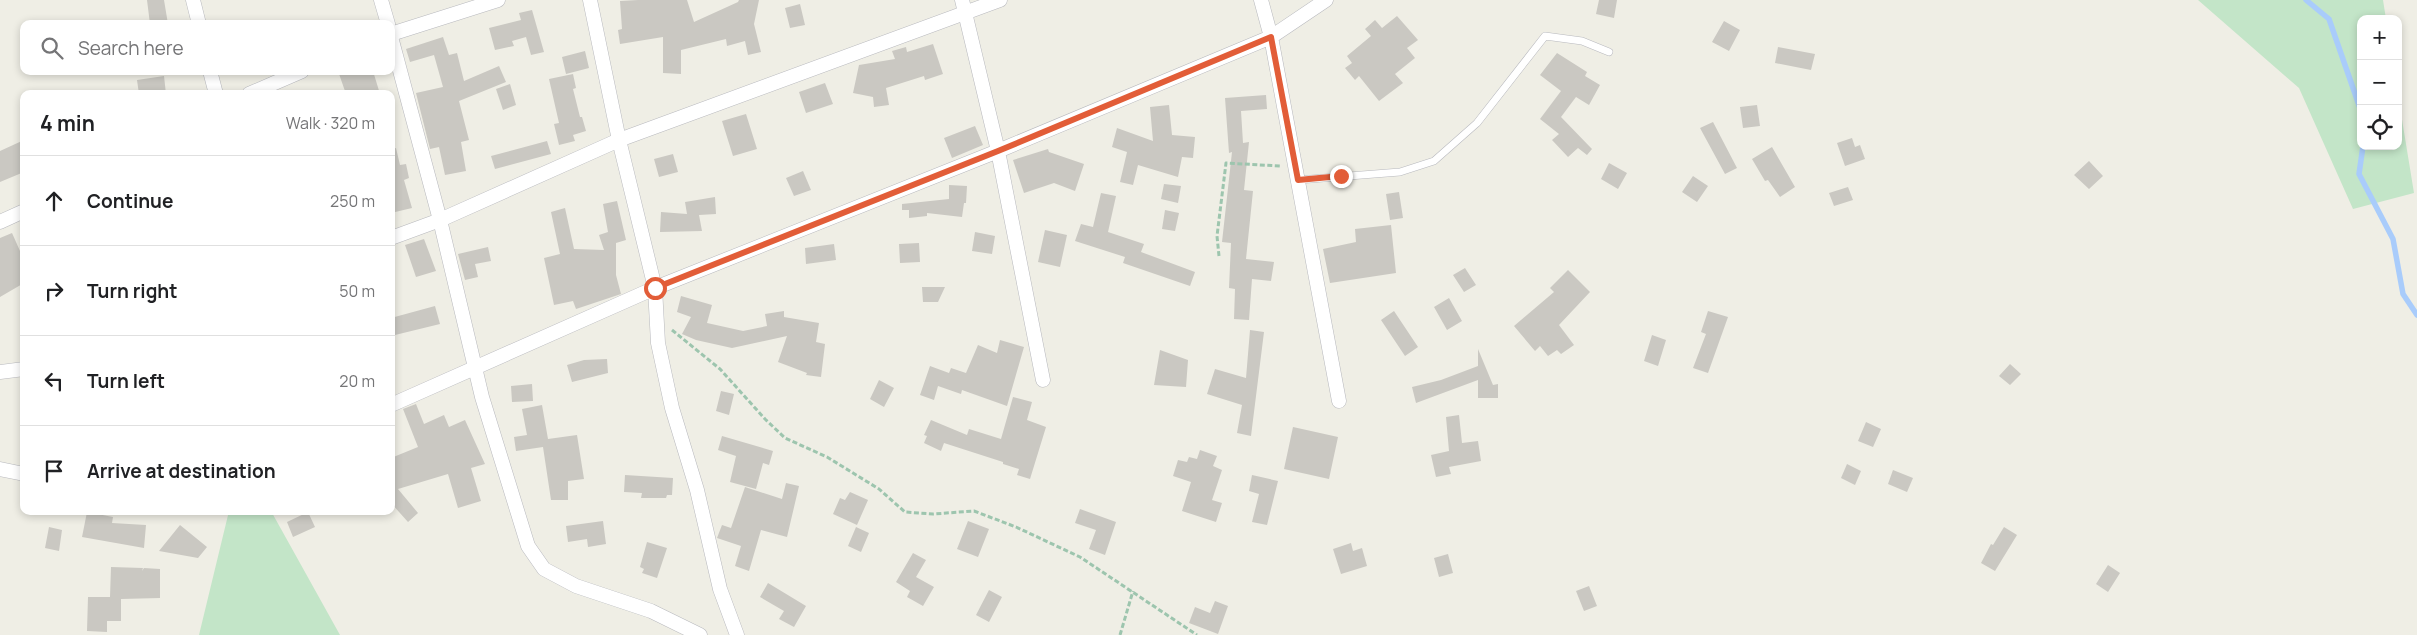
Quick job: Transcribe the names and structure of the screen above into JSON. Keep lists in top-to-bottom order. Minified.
{"page":{"map_buttons":["+","−"],"search":"Search here","heading":["4 min","Walk · 320 m"],"list":[["Continue","250 m"],["Turn right","50 m"],["Turn left","20 m"],"Arrive at destination"]}}
